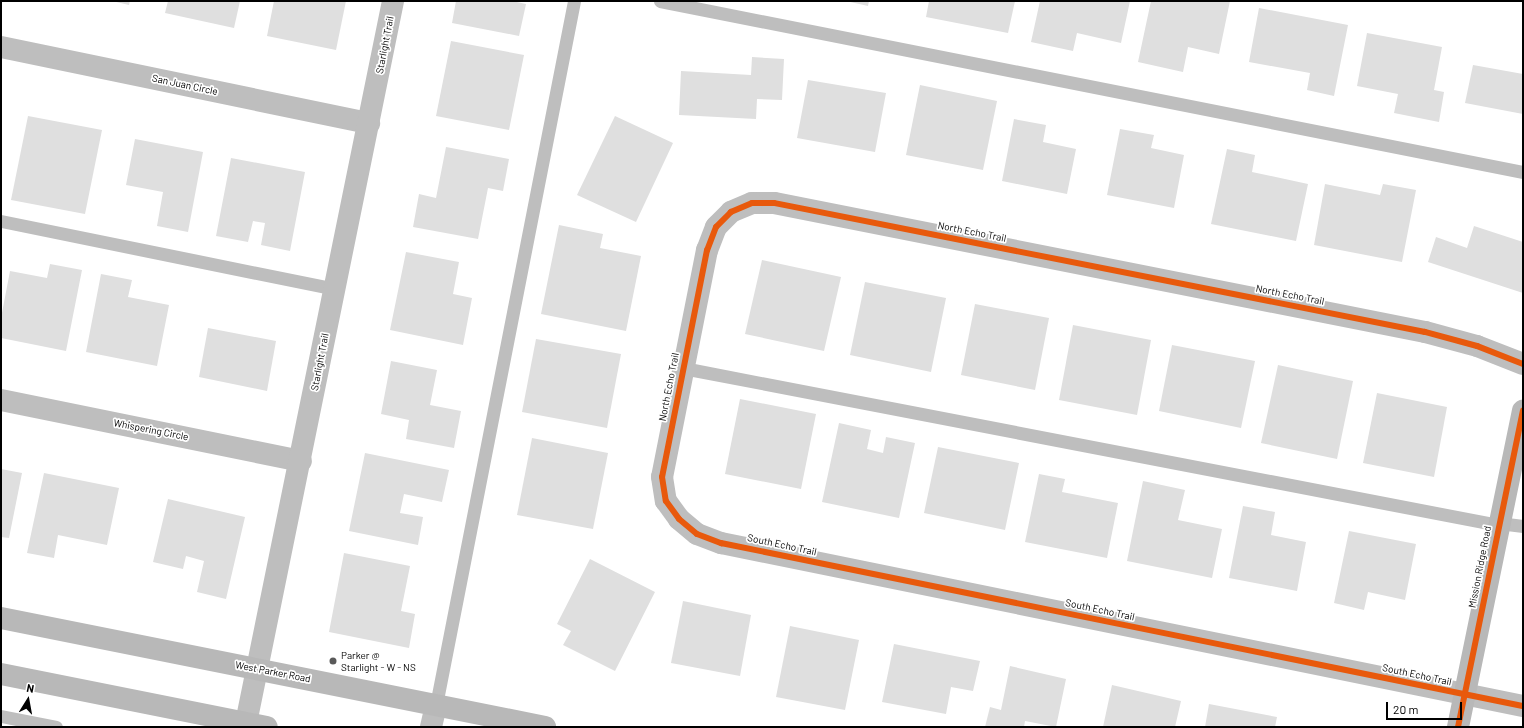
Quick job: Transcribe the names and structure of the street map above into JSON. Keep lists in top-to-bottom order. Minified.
{"streets":{"main road":["Mission Ridge Road","West Parker Road"],"street":["Starlight Trail","San Juan Circle","North Echo Trail","Whispering Circle","South Echo Trail"]},"crossings":[["Starlight Trail","San Juan Circle"],["Starlight Trail","Whispering Circle"],["Starlight Trail","West Parker Road"],["North Echo Trail","South Echo Trail"],["South Echo Trail","Mission Ridge Road"]],"places":["Parker @ Starlight - W - NS"],"scale_bar":"20 m","north":"top"}
